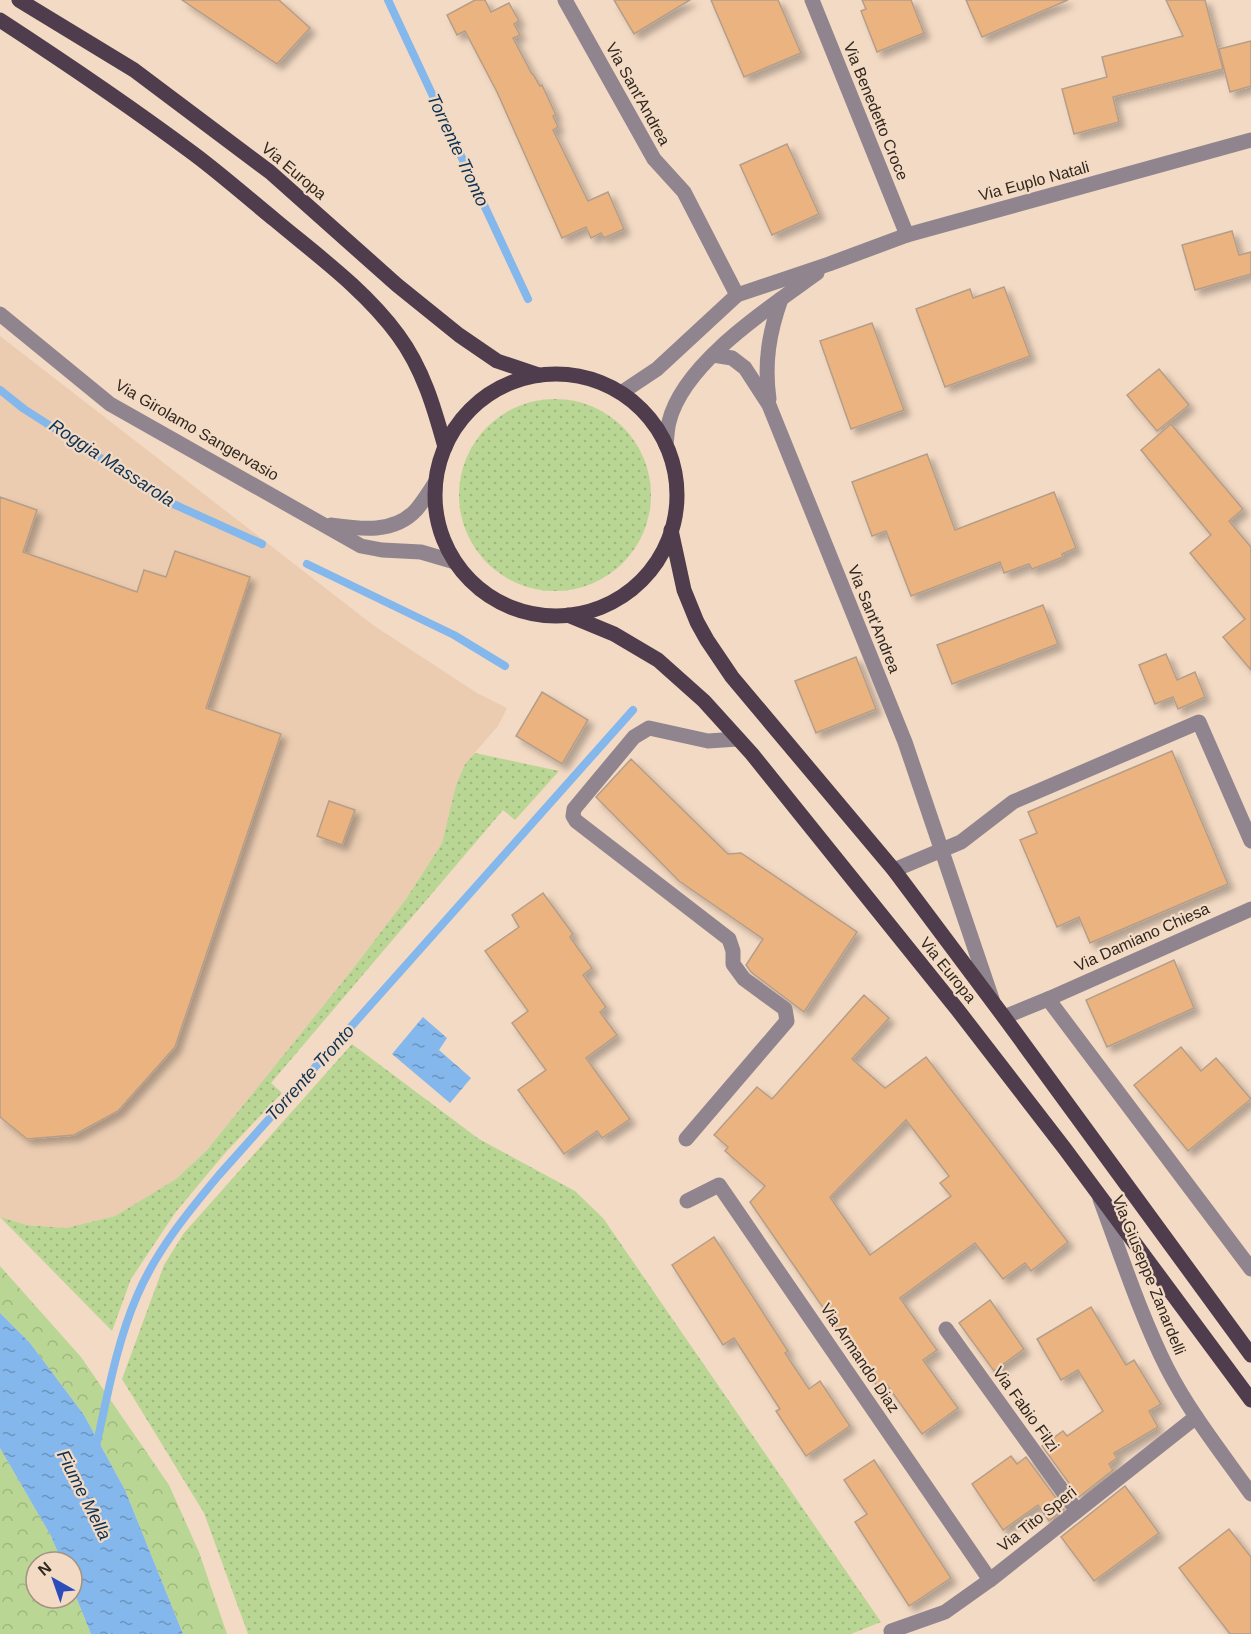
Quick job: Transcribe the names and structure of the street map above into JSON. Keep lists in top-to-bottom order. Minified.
{"streets":{"main road":["Via Europa"],"street":["Via Sant'Andrea","Via Benedetto Croce","Via Euplo Natali","Via Girolamo Sangervasio","Via Damiano Chiesa","Via Giuseppe Zanardelli","Via Armando Diaz","Via Fabio Filzi","Via Tito Speri"]},"crossings":[["Via Sant'Andrea","Via Europa"],["Via Sant'Andrea","Via Euplo Natali"],["Via Benedetto Croce","Via Euplo Natali"],["Via Europa","Via Euplo Natali"],["Via Europa","Via Girolamo Sangervasio"],["Via Europa","Via Giuseppe Zanardelli"],["Via Giuseppe Zanardelli","Via Tito Speri"],["Via Armando Diaz","Via Tito Speri"],["Via Fabio Filzi","Via Tito Speri"]],"water":["Torrente Tronto","Roggia Massarola","Fiume Mella"],"north":"top left"}
